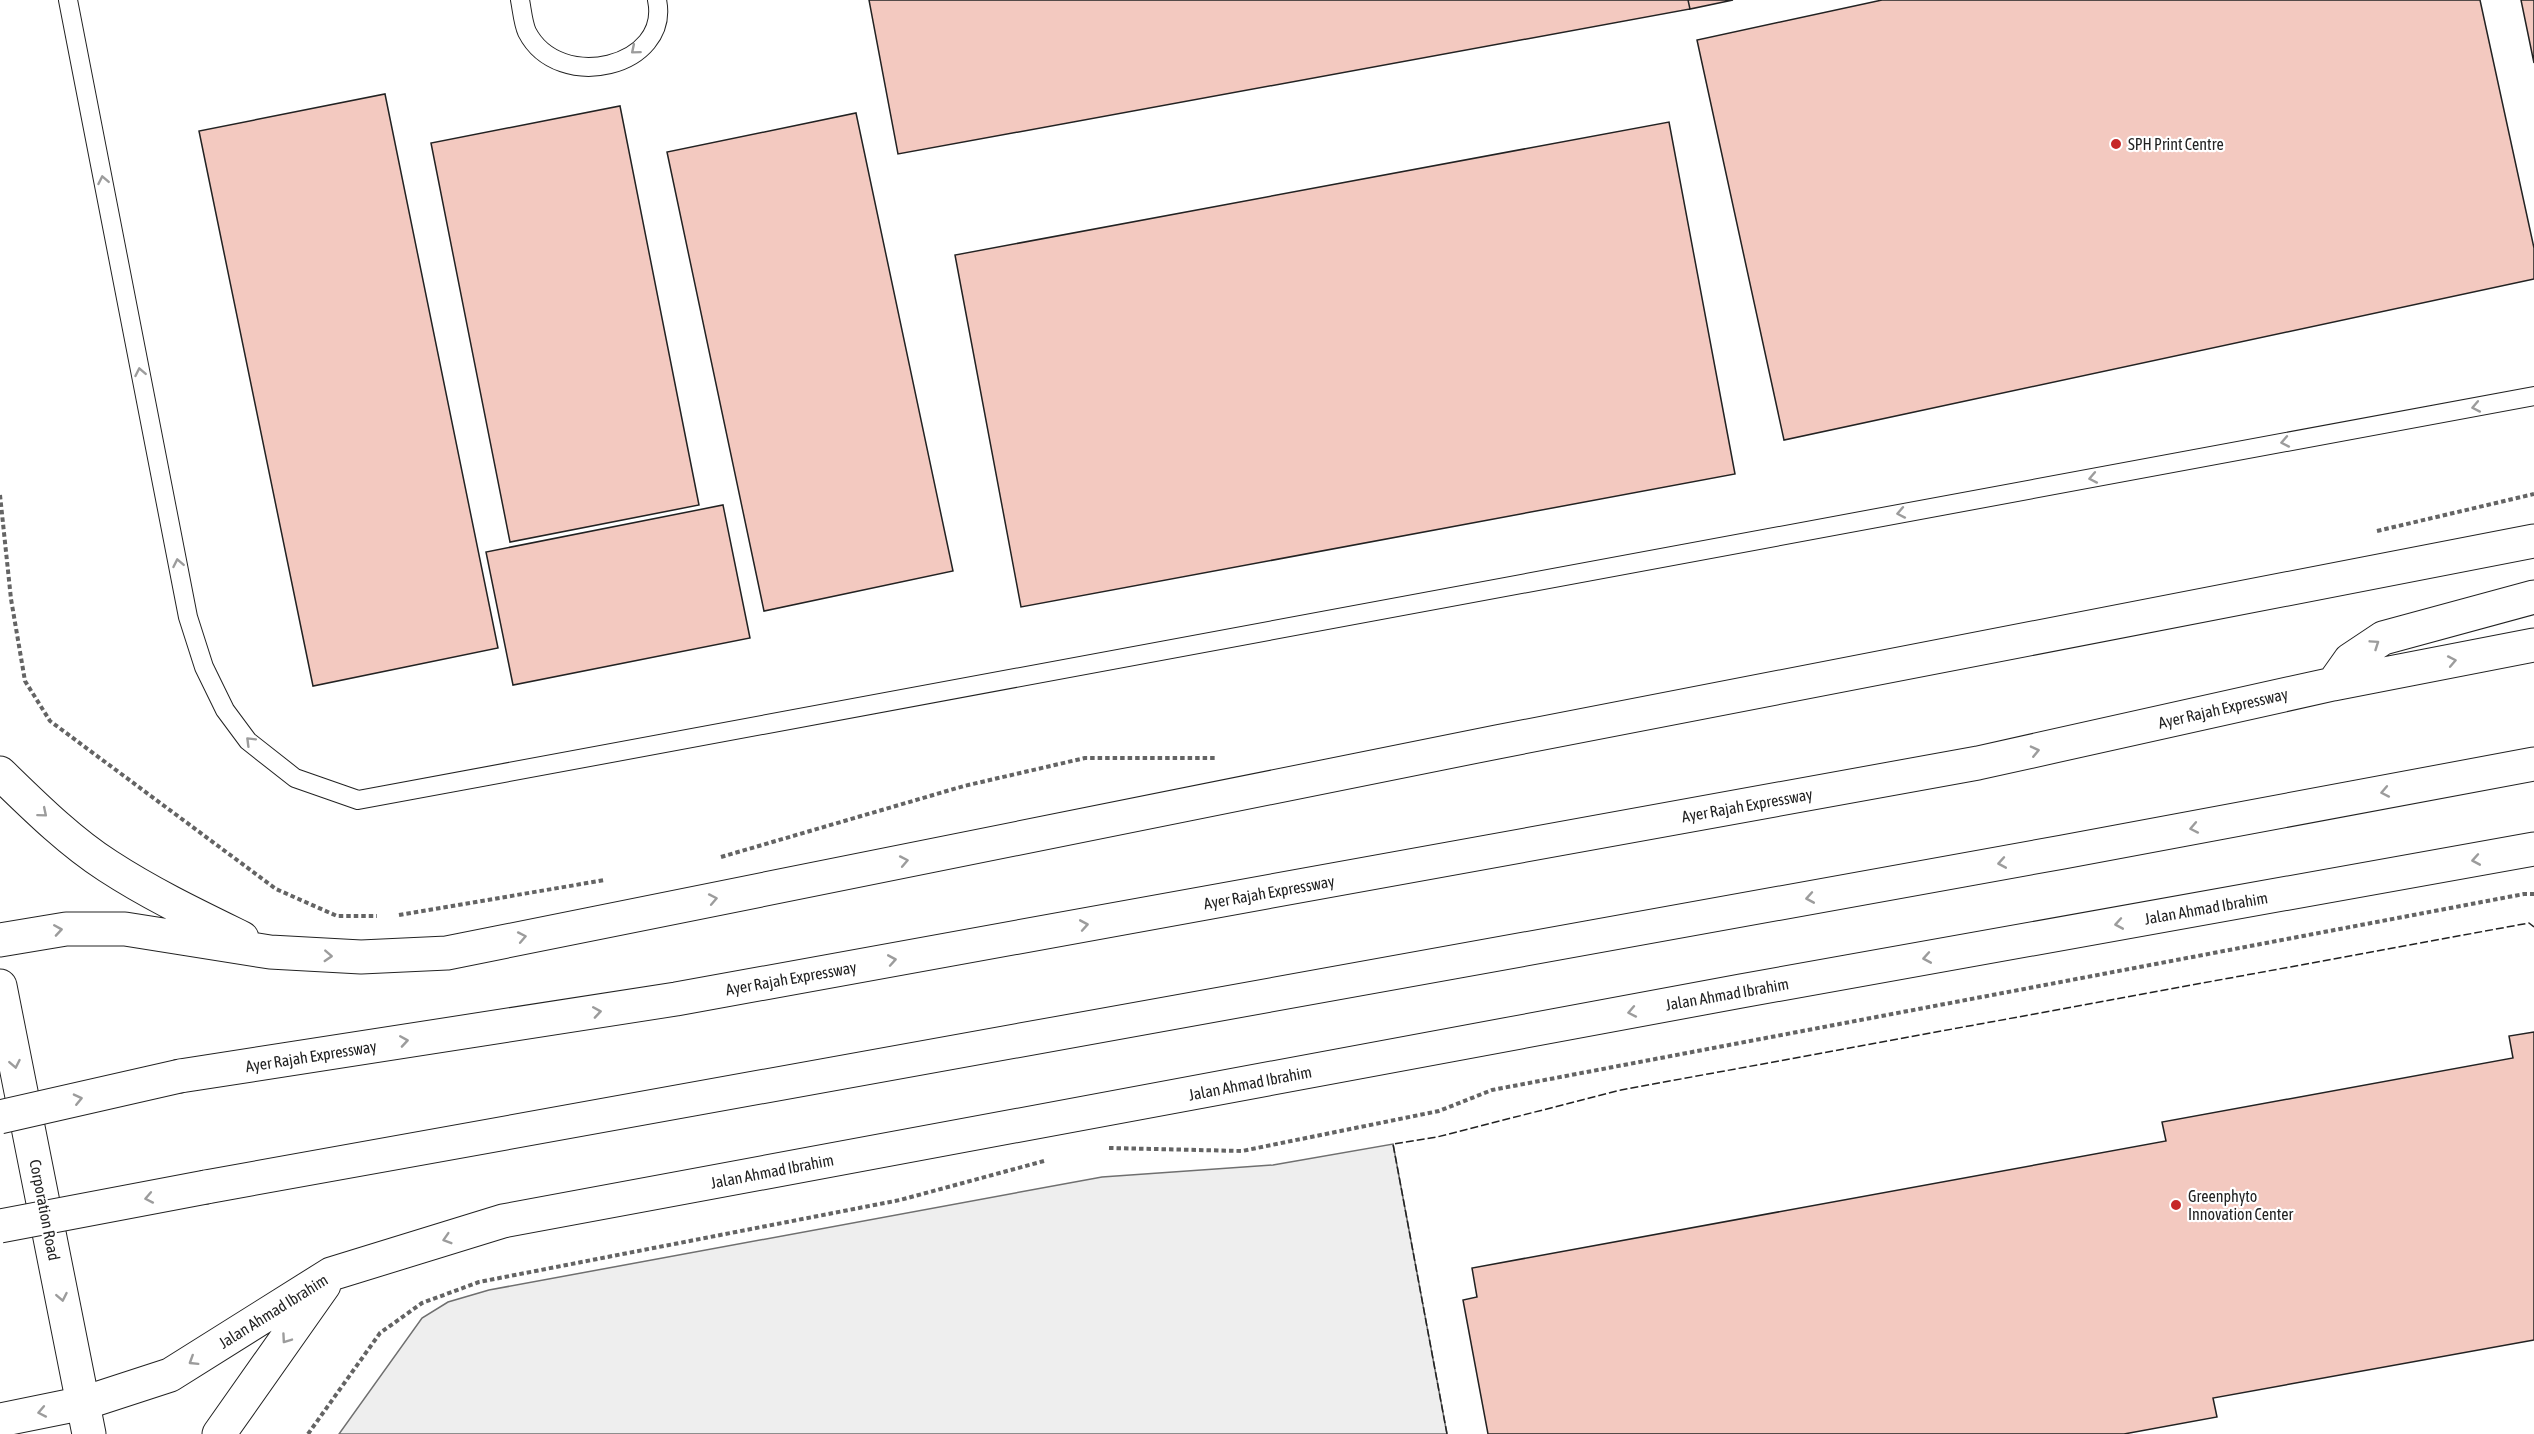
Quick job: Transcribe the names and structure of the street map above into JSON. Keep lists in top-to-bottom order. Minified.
{"streets":{"main road":["Ayer Rajah Expressway","Jalan Ahmad Ibrahim","Corporation Road"]},"crossings":[["Jalan Ahmad Ibrahim","Corporation Road"]],"one_way":["Corporation Road"],"places":["SPH Print Centre","Greenphyto Innovation Center"]}
